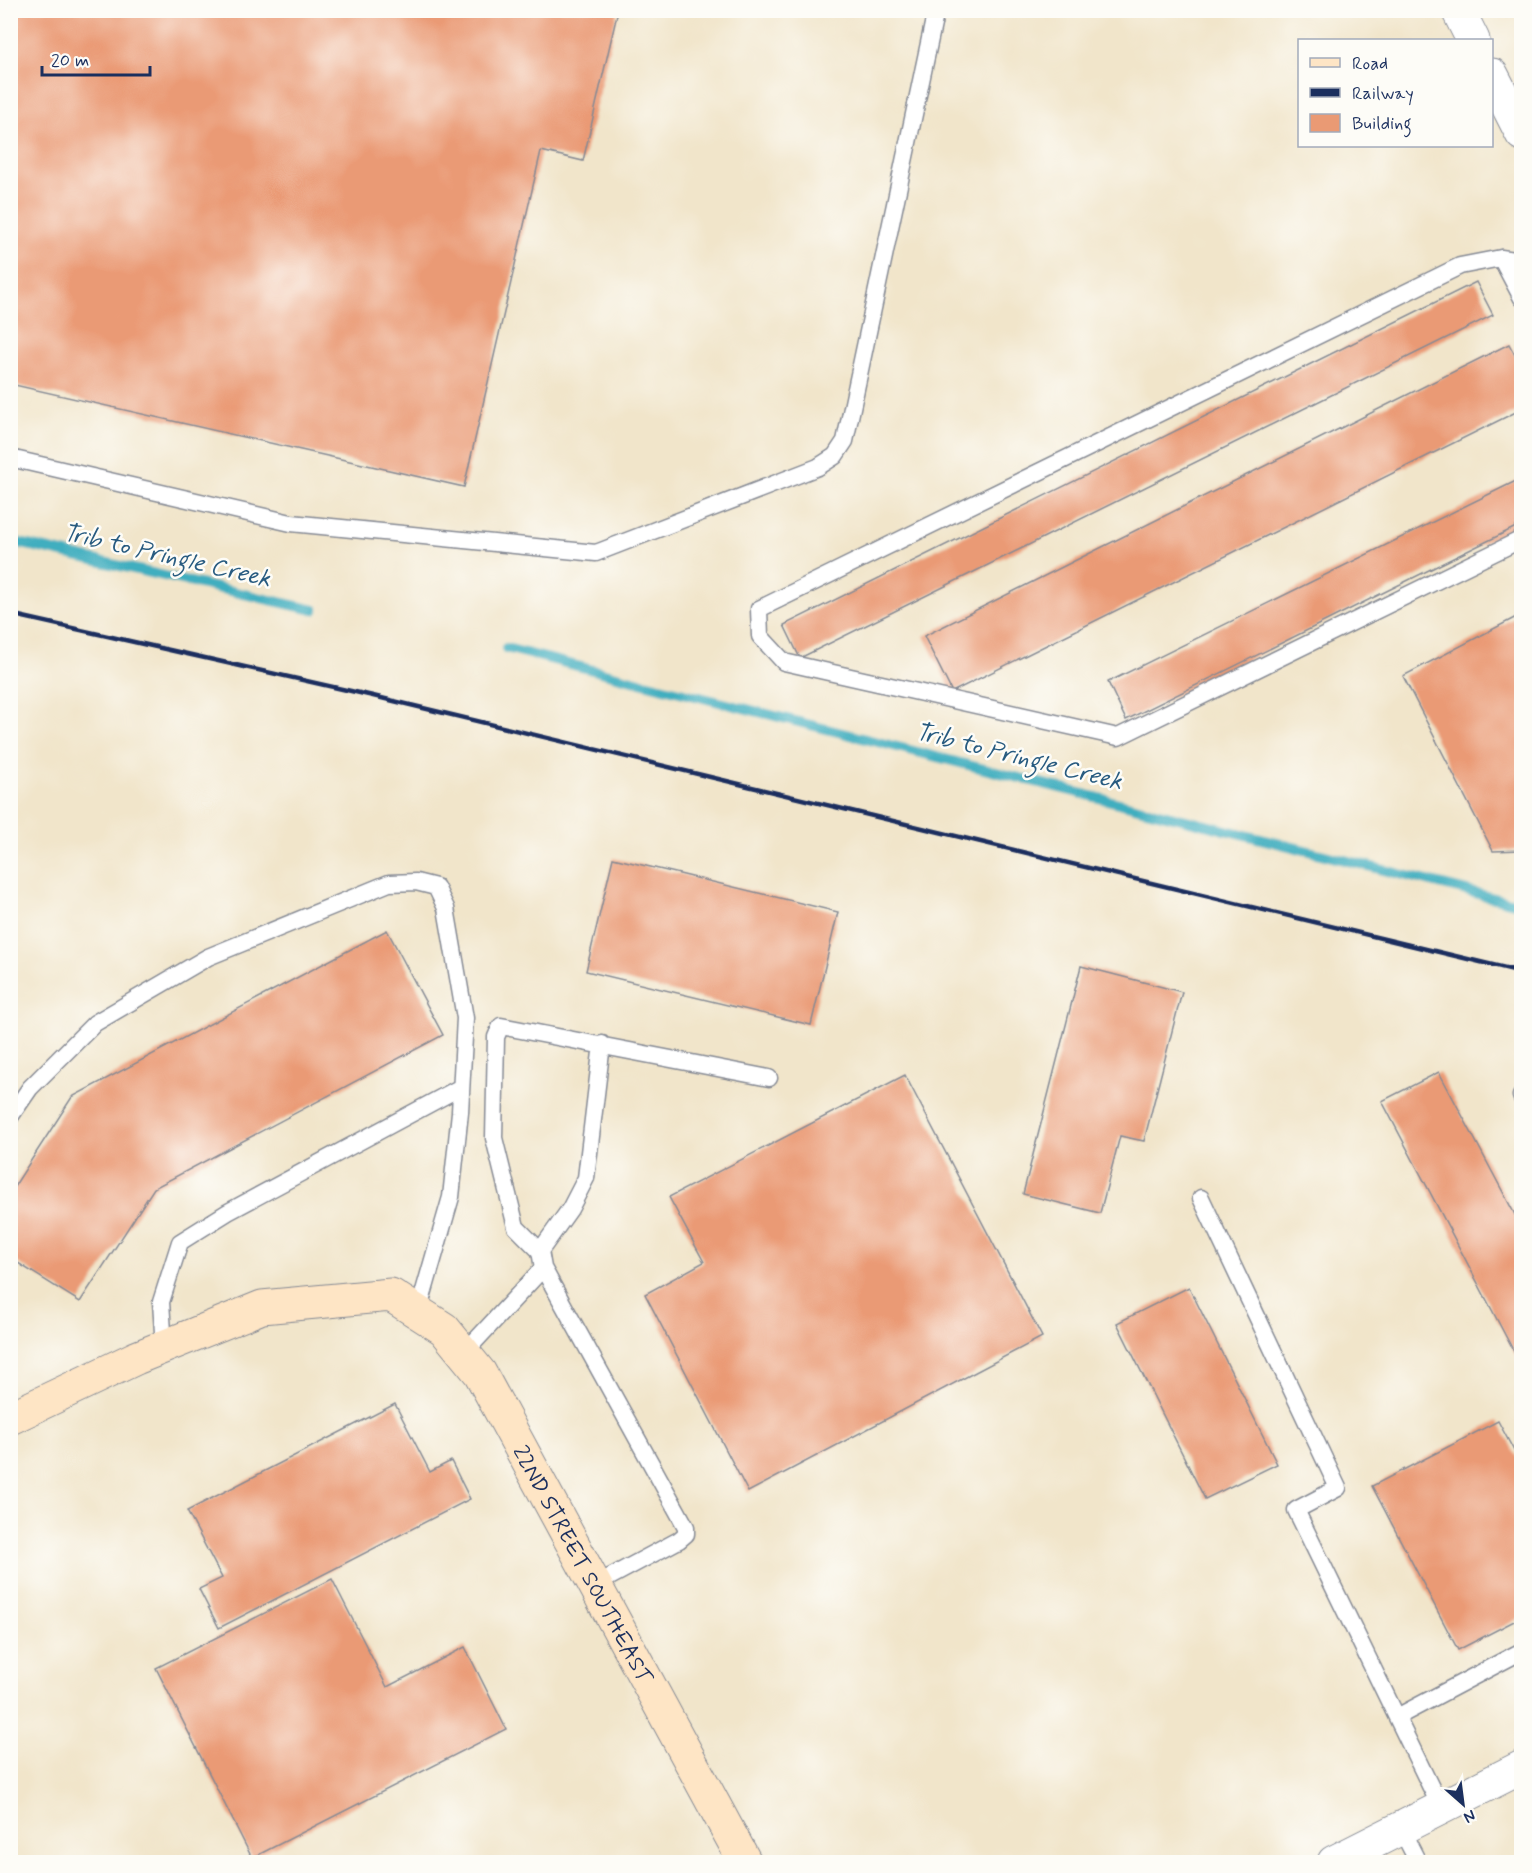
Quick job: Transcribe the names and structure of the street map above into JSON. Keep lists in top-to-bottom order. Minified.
{"streets":{"street":["22ND STREET SOUTHEAST"]},"water":["Trib to Pringle Creek"],"legend":["Road","Railway","Building"],"scale_bar":"20 m","north":"bottom right"}
